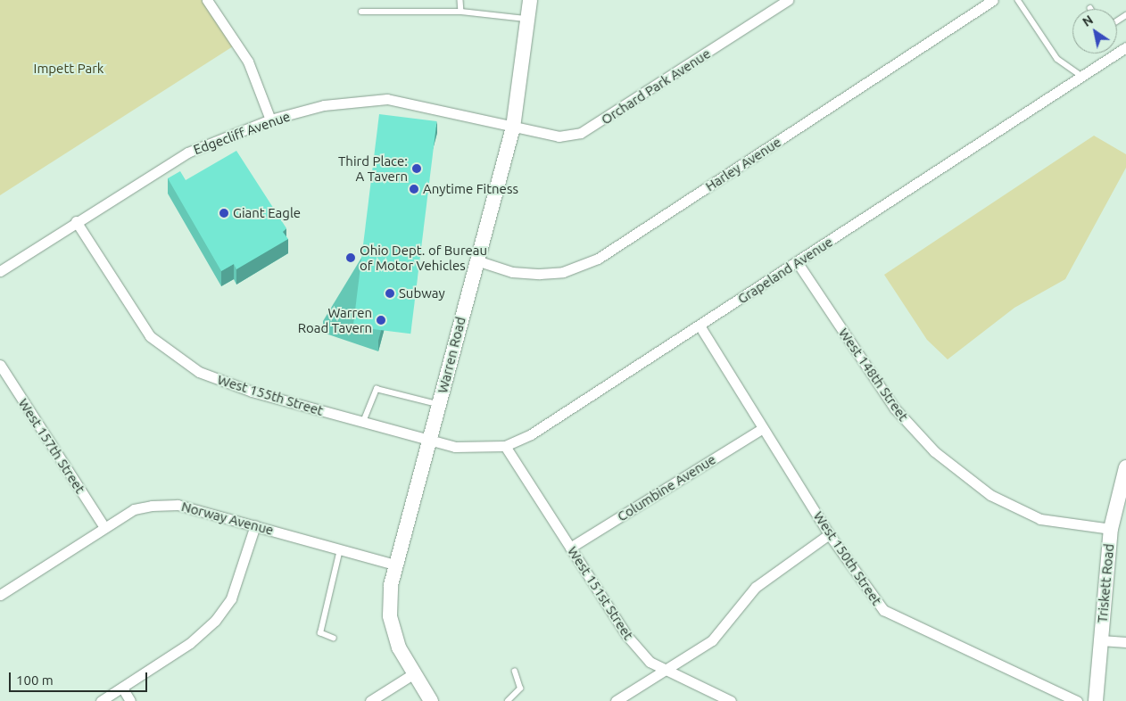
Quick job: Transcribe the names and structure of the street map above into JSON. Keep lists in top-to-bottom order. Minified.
{"streets":{"main road":["Warren Road","Triskett Road"],"street":["Orchard Park Avenue","Edgecliff Avenue","Harley Avenue","Grapeland Avenue","West 148th Street","West 155th Street","West 157th Street","Columbine Avenue","Norway Avenue","West 150th Street","West 151st Street"]},"crossings":[["Orchard Park Avenue","Edgecliff Avenue"],["Orchard Park Avenue","Warren Road"],["Edgecliff Avenue","Warren Road"],["Edgecliff Avenue","West 155th Street"],["Harley Avenue","Warren Road"],["Grapeland Avenue","Warren Road"],["Grapeland Avenue","West 148th Street"],["Grapeland Avenue","West 155th Street"],["Grapeland Avenue","West 150th Street"],["Grapeland Avenue","West 151st Street"],["Warren Road","West 155th Street"],["Warren Road","Norway Avenue"],["West 148th Street","Triskett Road"],["West 157th Street","Norway Avenue"],["Columbine Avenue","West 150th Street"],["Columbine Avenue","West 151st Street"]],"parks":["Impett Park"],"places":["Third Place: A Tavern","Anytime Fitness","Giant Eagle","Ohio Dept. of Bureau of Motor Vehicles","Subway","Warren Road Tavern"],"scale_bar":"100 m","north":"top left"}
